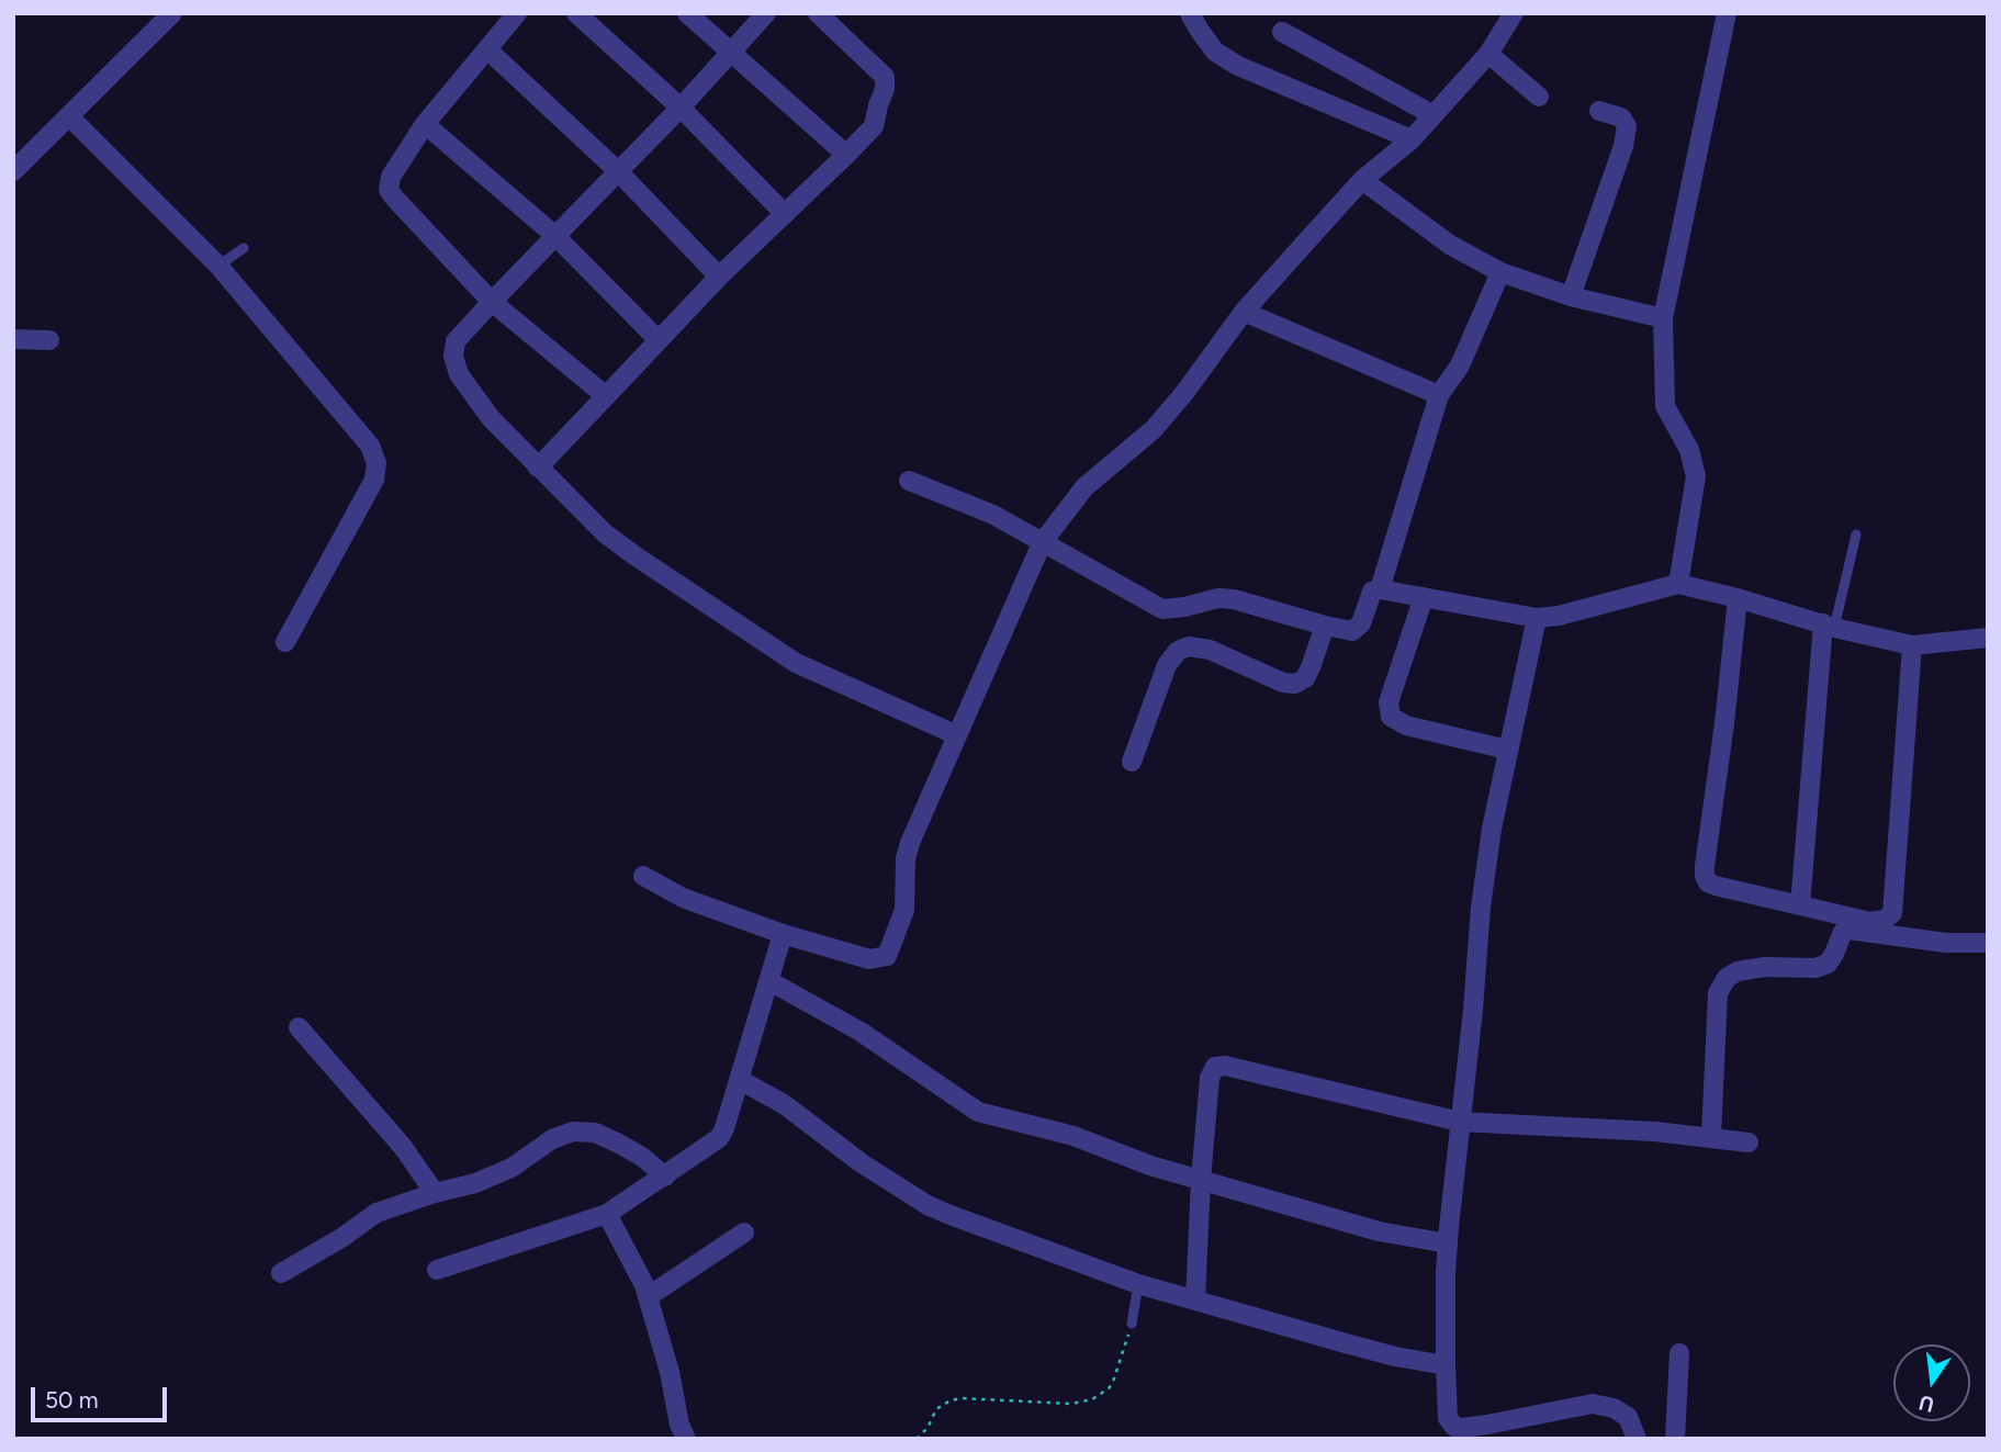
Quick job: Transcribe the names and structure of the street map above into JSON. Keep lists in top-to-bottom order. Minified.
{"scale_bar":"50 m","north":"bottom"}
